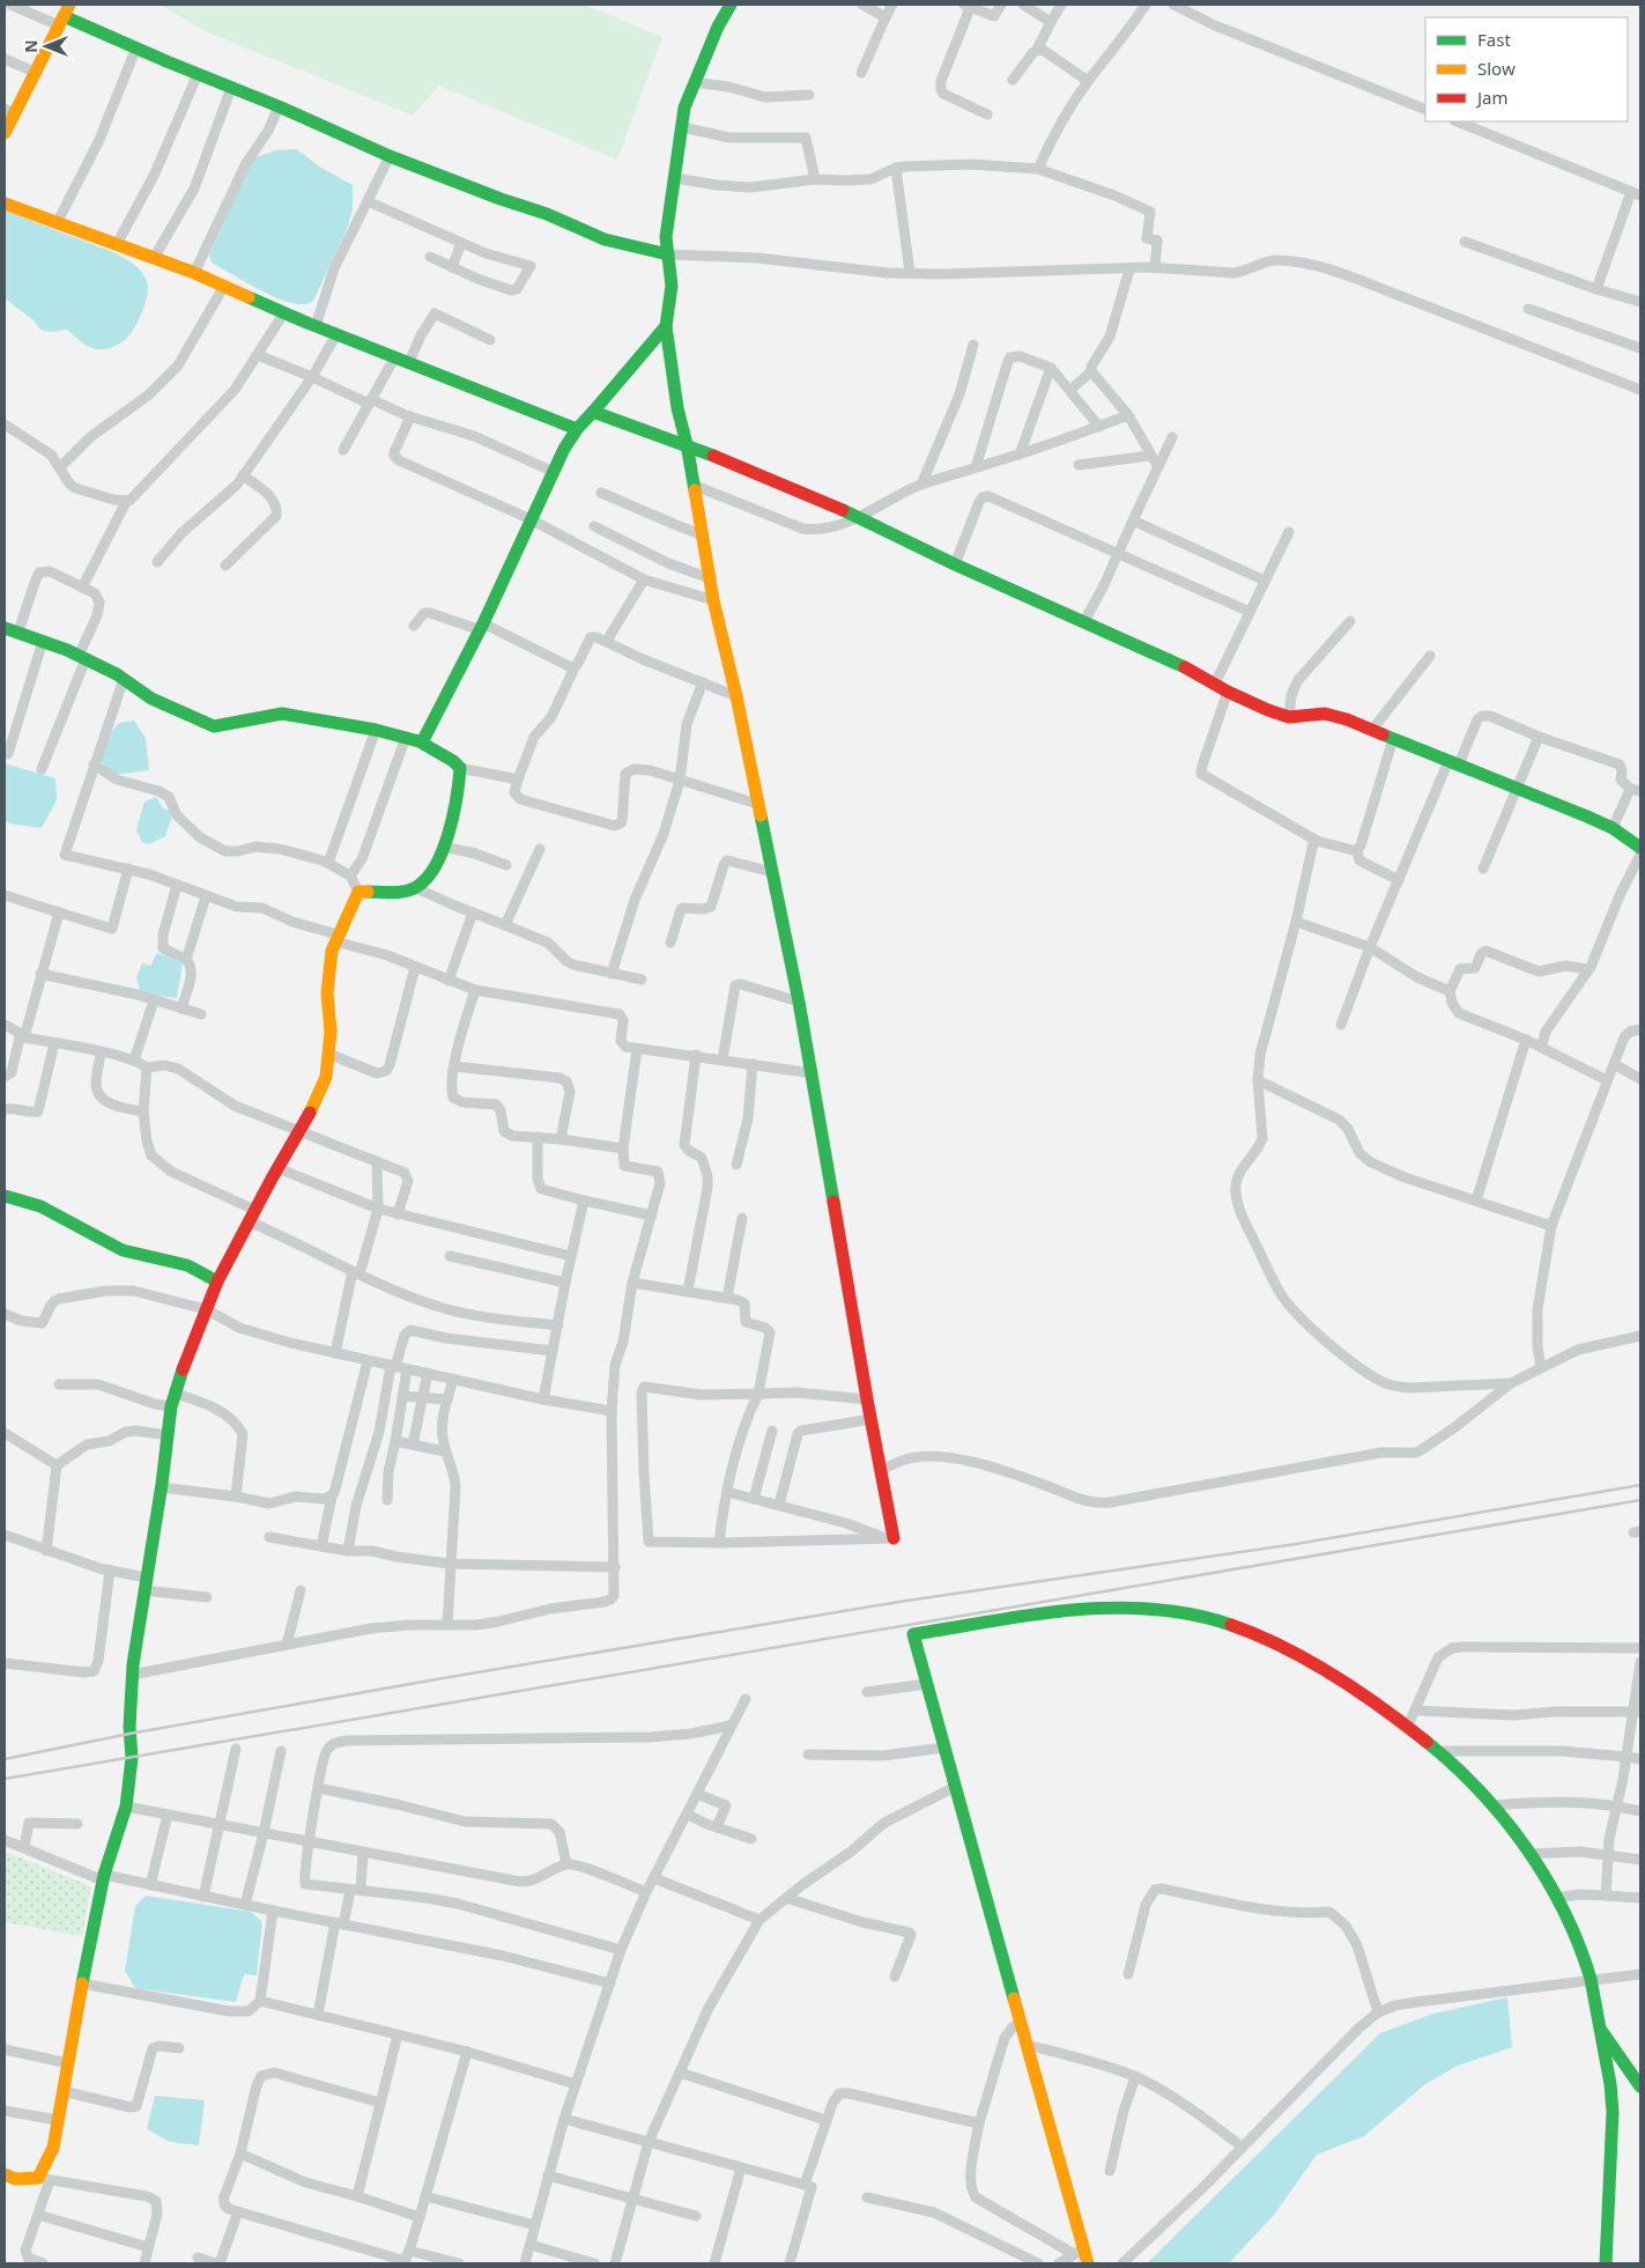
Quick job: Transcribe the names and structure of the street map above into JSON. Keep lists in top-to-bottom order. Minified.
{"legend":["Fast","Slow","Jam"],"north":"left"}
